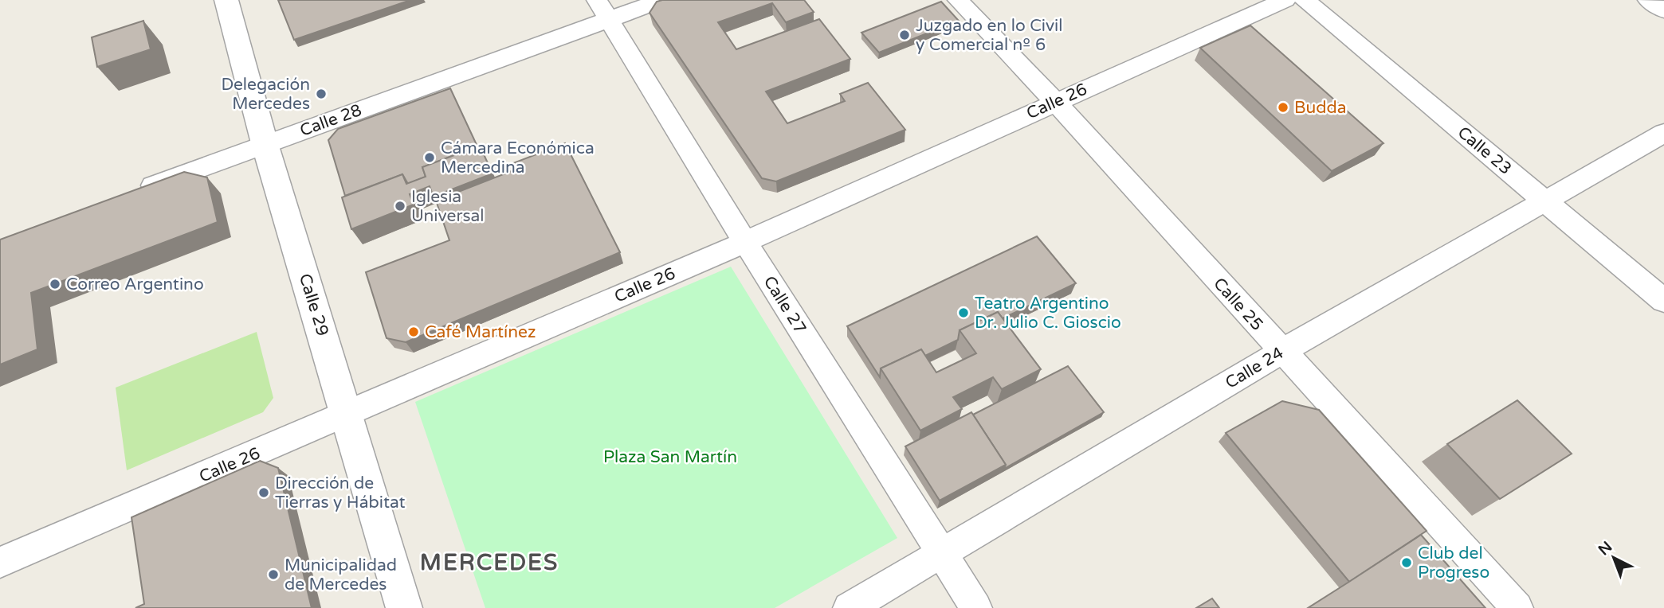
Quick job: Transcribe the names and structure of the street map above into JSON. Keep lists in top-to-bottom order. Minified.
{"streets":{"street":["Calle 26","Calle 28","Calle 23","Calle 25","Calle 29","Calle 27","Calle 24"]},"crossings":[["Calle 26","Calle 25"],["Calle 26","Calle 29"],["Calle 26","Calle 27"],["Calle 28","Calle 29"],["Calle 28","Calle 27"],["Calle 23","Calle 24"],["Calle 25","Calle 24"],["Calle 27","Calle 24"]],"districts":["MERCEDES"],"parks":["Plaza San Martín"],"places":["Juzgado en lo Civil y Comercial nº 6","Delegación Mercedes","Budda","Cámara Económica Mercedina","Iglesia Universal","Correo Argentino","Teatro Argentino Dr. Julio C. Gioscio","Café Martínez","Dirección de Tierras y Hábitat","Club del Progreso","Municipalidad de Mercedes"],"north":"top left"}
